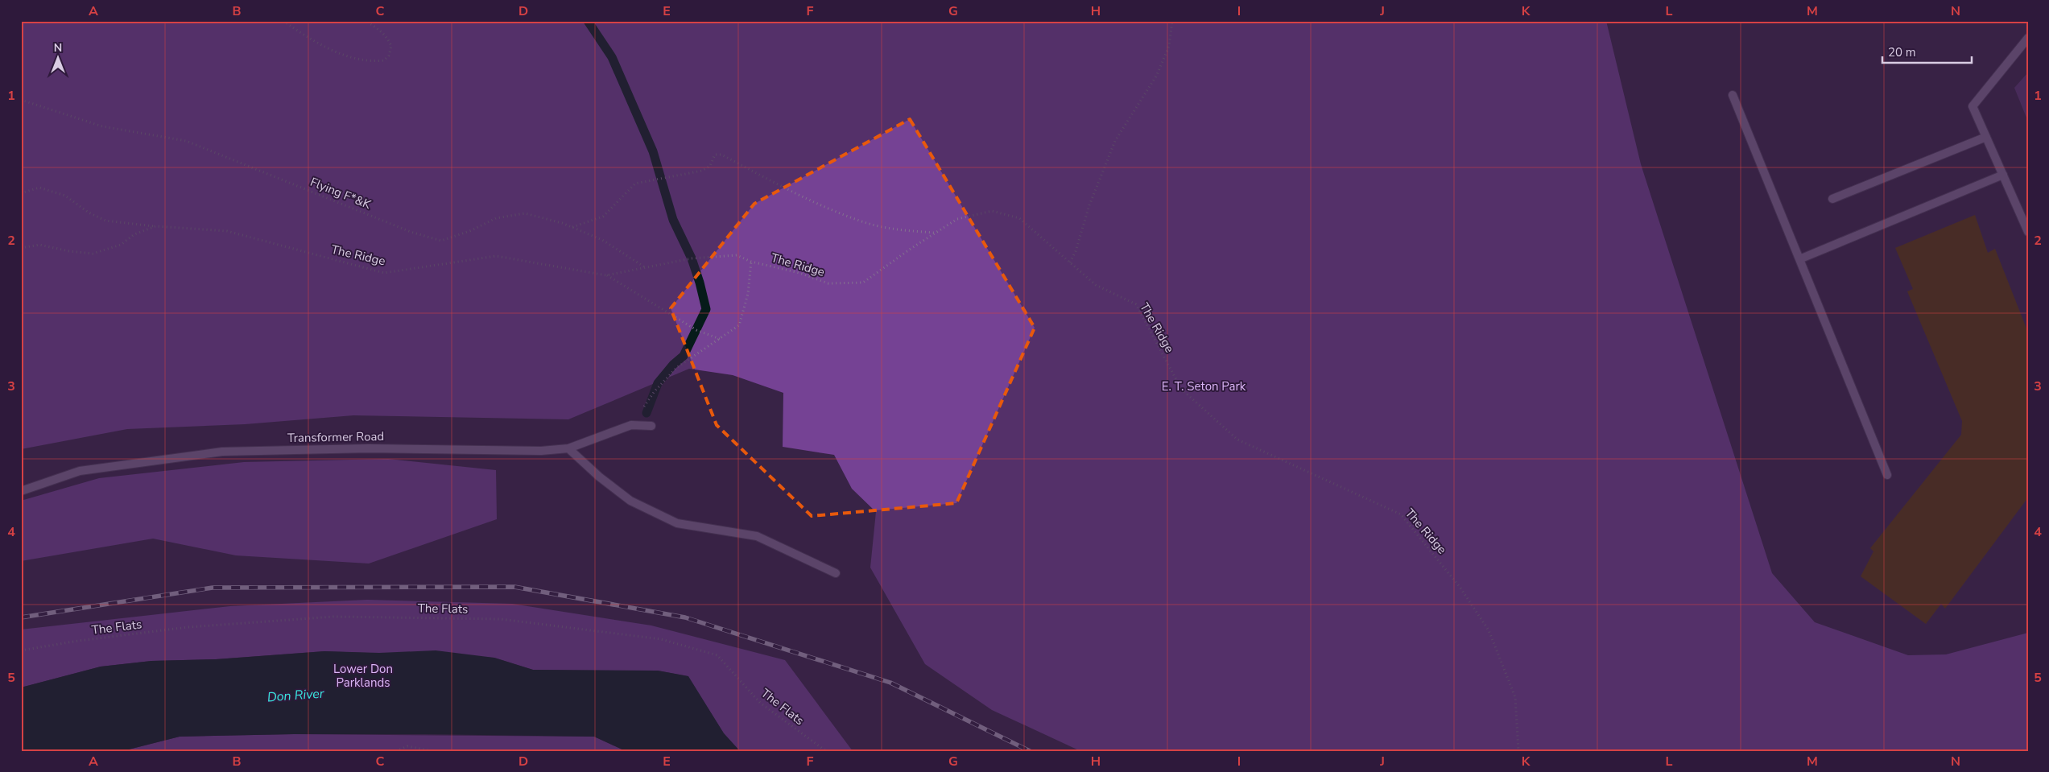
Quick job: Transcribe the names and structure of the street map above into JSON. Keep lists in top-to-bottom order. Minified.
{"streets":{"lane":["Transformer Road"],"path":["Flying F*&K","The Ridge","The Flats"]},"crossings":[["Flying F*&K","The Ridge"]],"water":["Don River"],"parks":["E. T. Seton Park","Lower Don Parklands"],"scale_bar":"20 m","north":"top","grid":{"columns":["A","B","C","D","E","F","G","H","I","J","K","L","M","N"],"rows":["1","2","3","4","5"]}}
